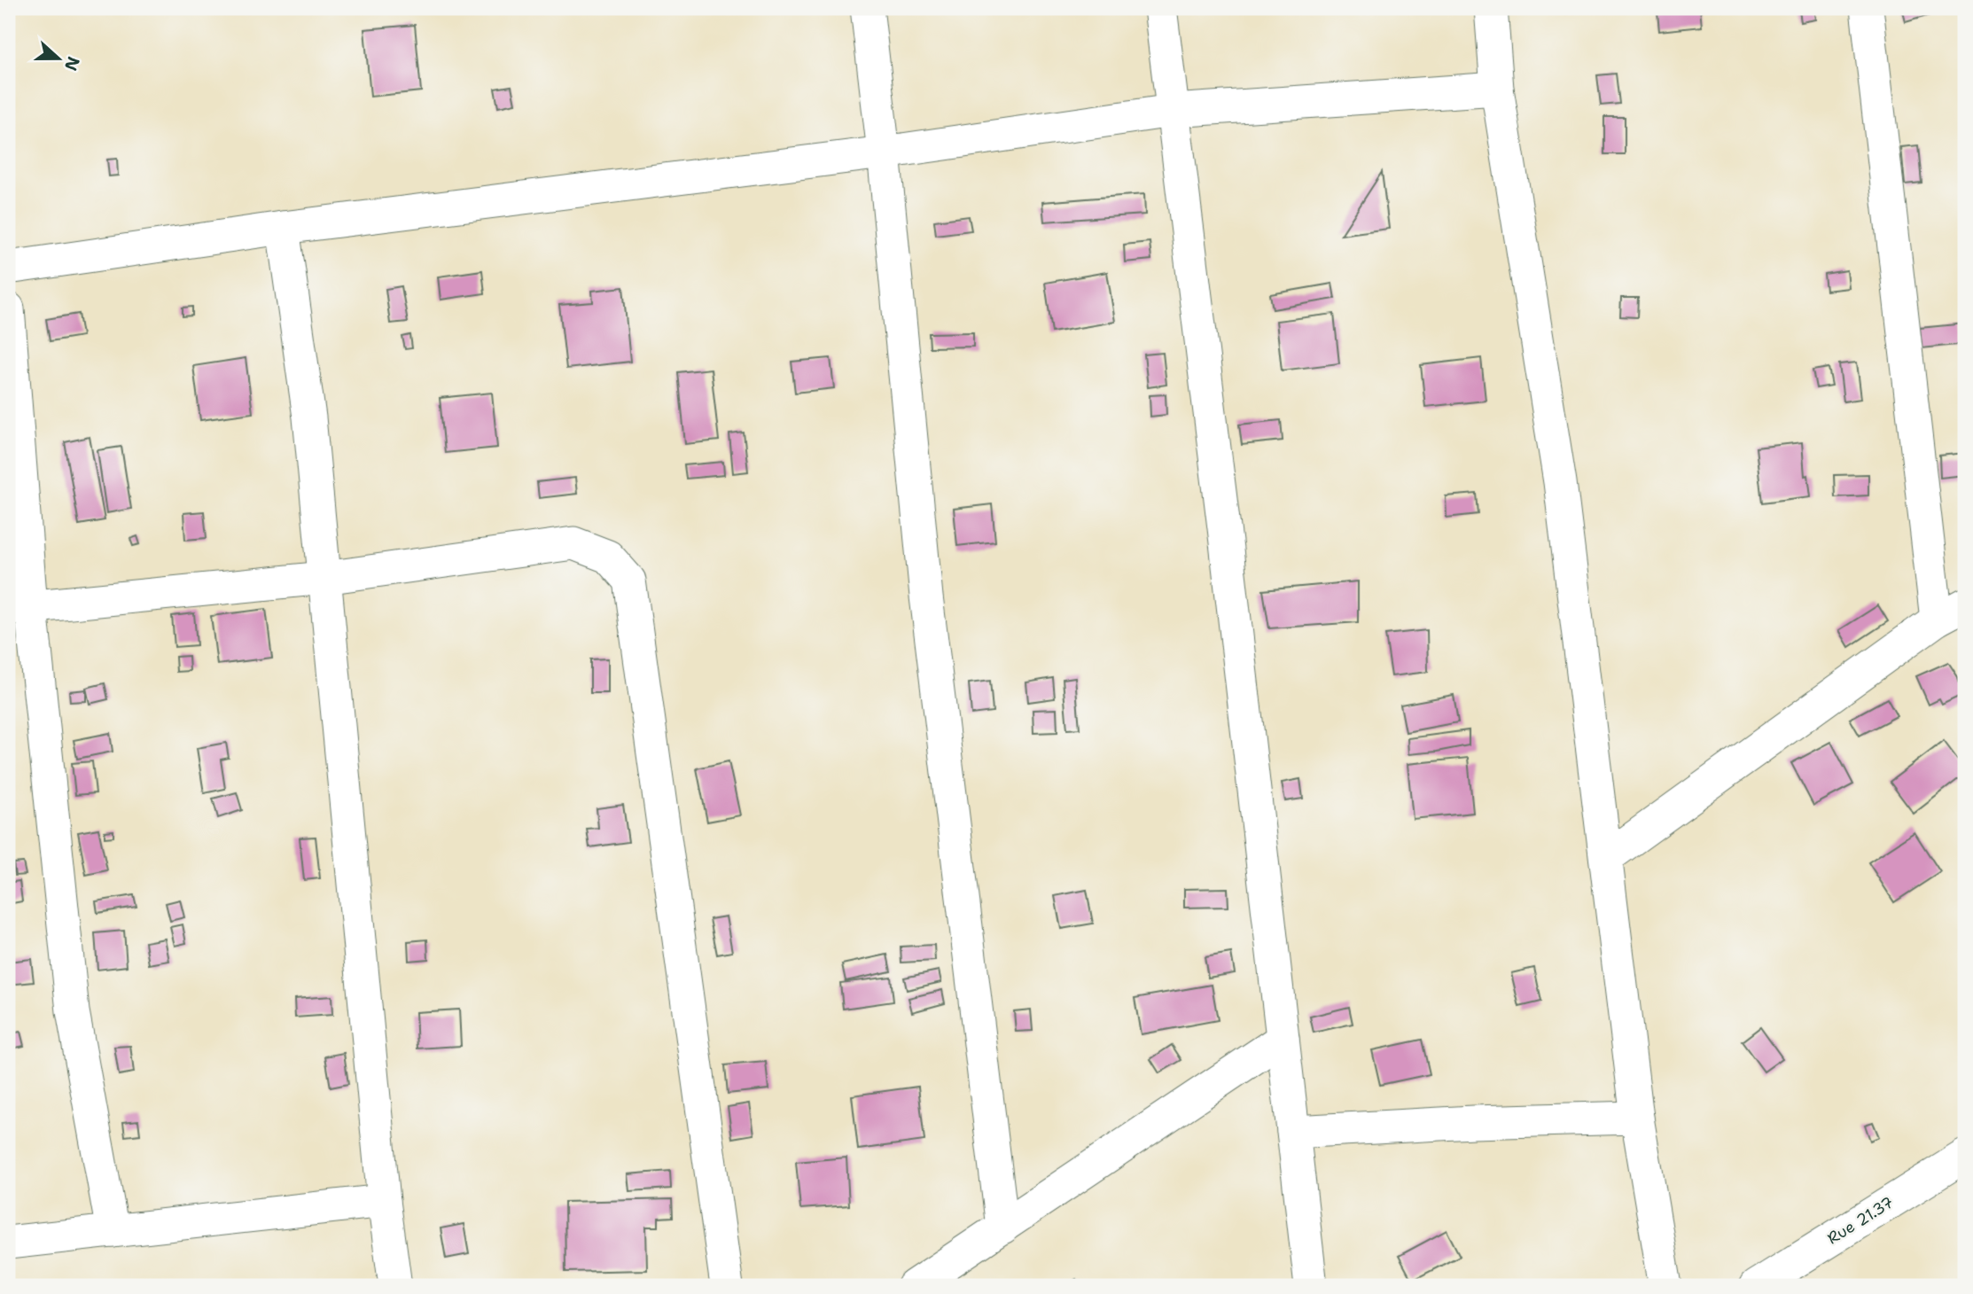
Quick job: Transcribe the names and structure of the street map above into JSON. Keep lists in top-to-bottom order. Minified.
{"streets":{"street":["Rue 21.37"]},"north":"right"}
